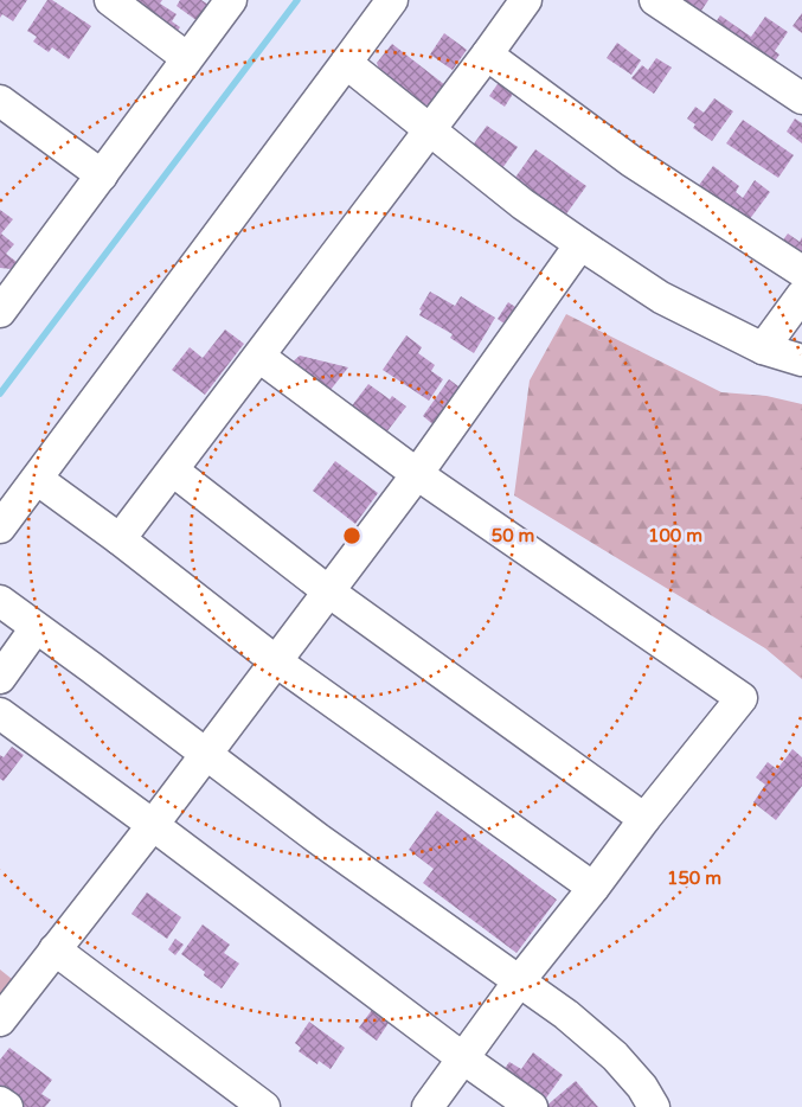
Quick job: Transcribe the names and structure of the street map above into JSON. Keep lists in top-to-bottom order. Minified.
{"rings":["50 m","100 m","150 m"]}
